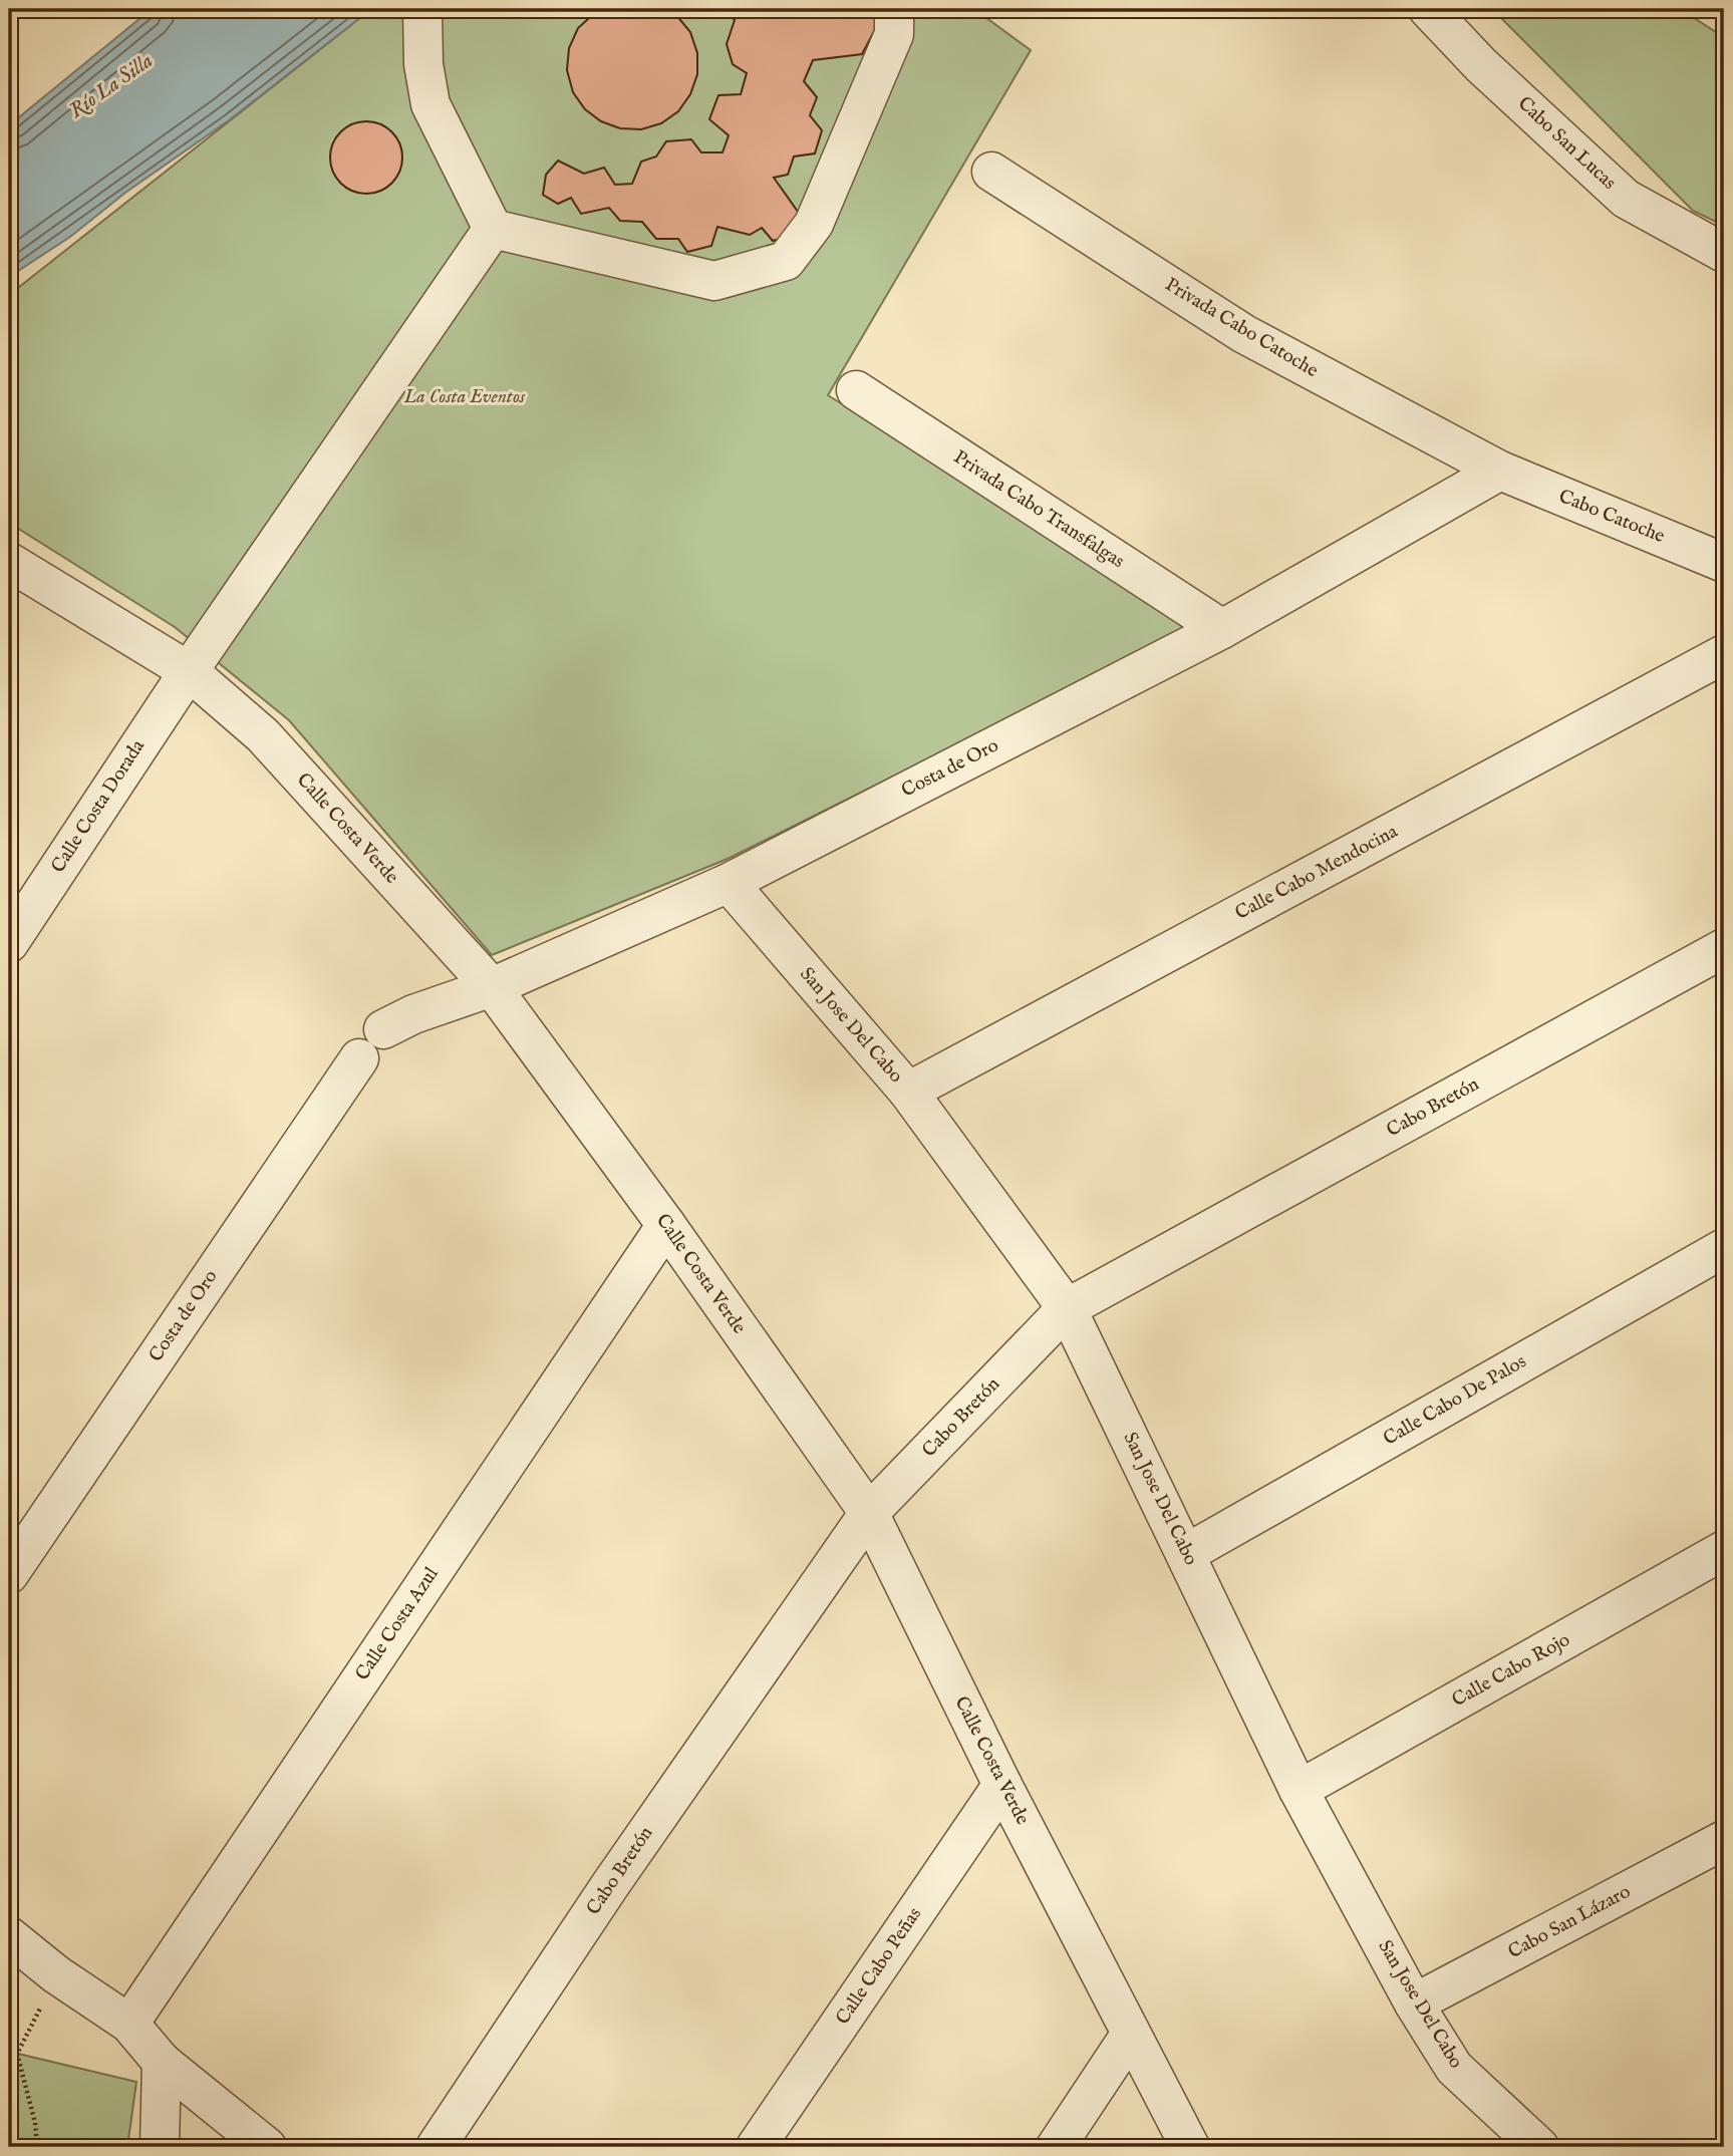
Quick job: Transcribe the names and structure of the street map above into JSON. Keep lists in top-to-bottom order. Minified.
{"streets":{"street":["Cabo San Lucas","Privada Cabo Catoche","Privada Cabo Transfalgas","Cabo Catoche","Costa de Oro","Calle Costa Dorada","Calle Costa Verde","Calle Cabo Mendocina","San Jose Del Cabo","Cabo Bretón","Calle Cabo De Palos","Calle Costa Azul","Calle Cabo Rojo","Cabo San Lázaro","Calle Cabo Peñas"]},"crossings":[["Privada Cabo Catoche","Cabo Catoche"],["Privada Cabo Catoche","Costa de Oro"],["Privada Cabo Transfalgas","Costa de Oro"],["Cabo Catoche","Costa de Oro"],["Costa de Oro","Calle Costa Verde"],["Costa de Oro","San Jose Del Cabo"],["Calle Costa Dorada","Calle Costa Verde"],["Calle Costa Verde","Cabo Bretón"],["Calle Costa Verde","Calle Costa Azul"],["Calle Costa Verde","Calle Cabo Peñas"],["Calle Cabo Mendocina","San Jose Del Cabo"],["San Jose Del Cabo","Cabo Bretón"],["San Jose Del Cabo","Calle Cabo De Palos"],["San Jose Del Cabo","Calle Cabo Rojo"],["San Jose Del Cabo","Cabo San Lázaro"]],"water":["Río La Silla"],"parks":["La Costa Eventos"]}
